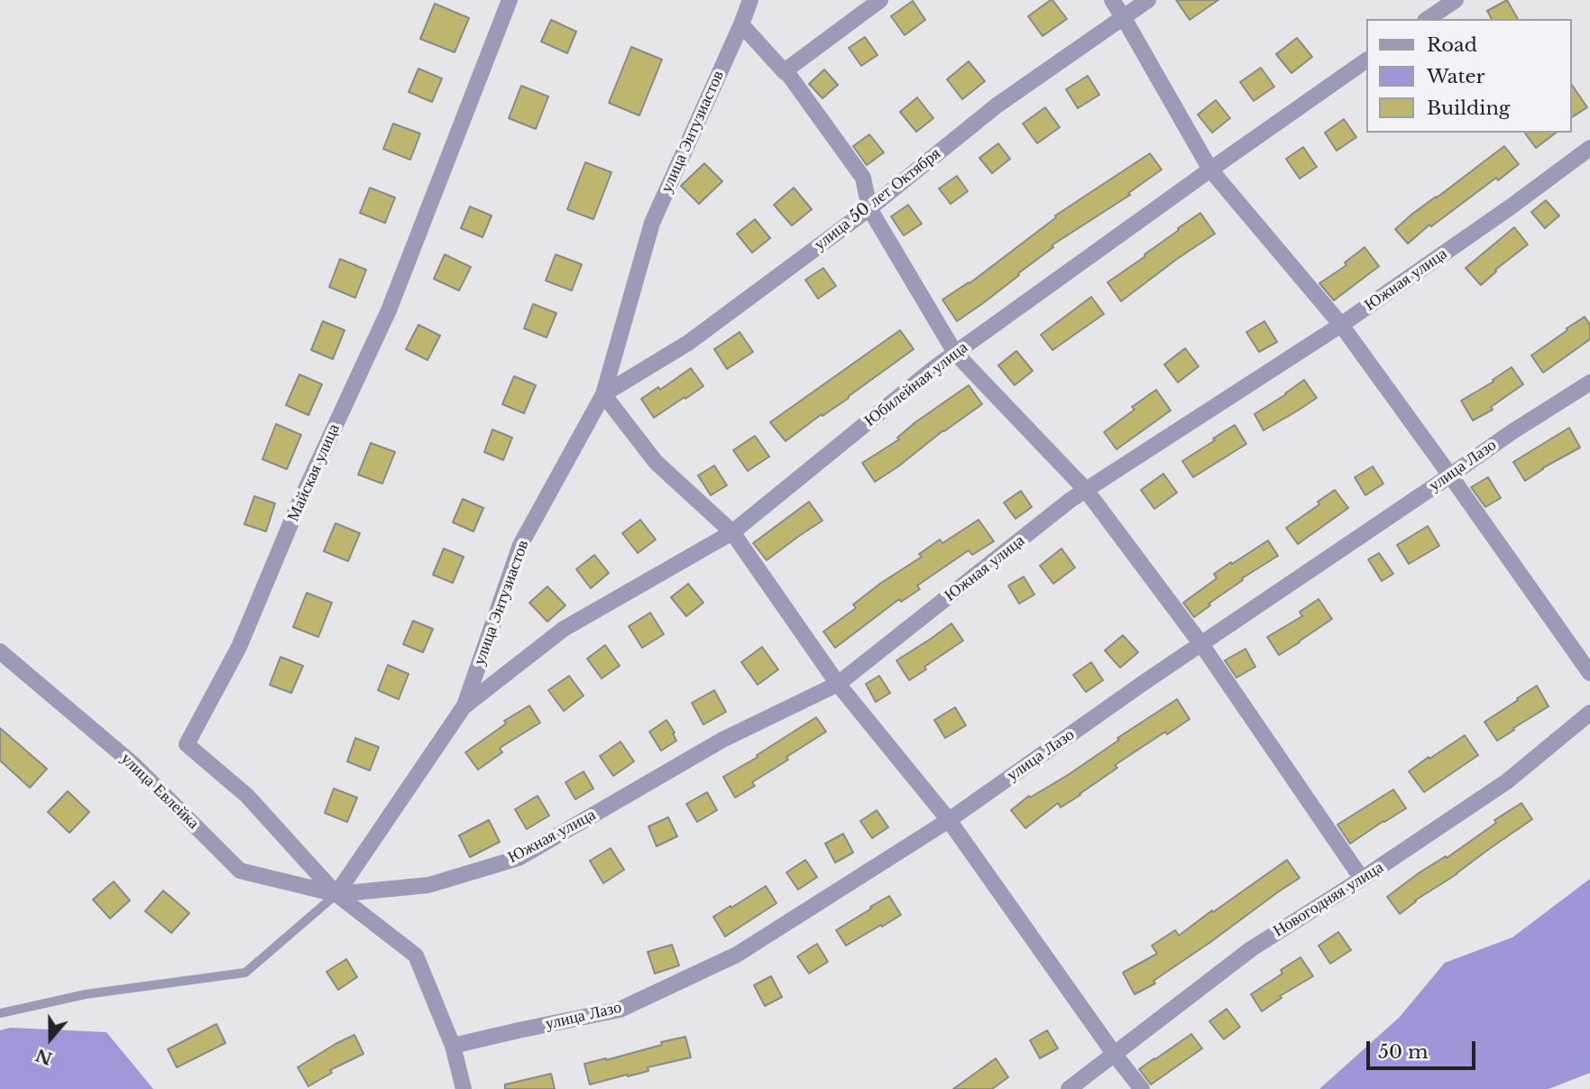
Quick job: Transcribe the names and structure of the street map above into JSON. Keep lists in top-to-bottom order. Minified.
{"streets":{"street":["улица Энтузиастов","улица 50 лет Октября","Южная улица","Юбилейная улица","улица Лазо","Майская улица","улица Евлейка","Новогодняя улица"]},"crossings":[["улица Энтузиастов","улица 50 лет Октября"],["улица Энтузиастов","Южная улица"],["улица Энтузиастов","Юбилейная улица"],["улица Энтузиастов","Майская улица"],["улица Энтузиастов","улица Евлейка"],["Южная улица","Майская улица"],["Южная улица","улица Евлейка"],["Майская улица","улица Евлейка"]],"legend":["Road","Water","Building"],"scale_bar":"50 m","north":"bottom"}
